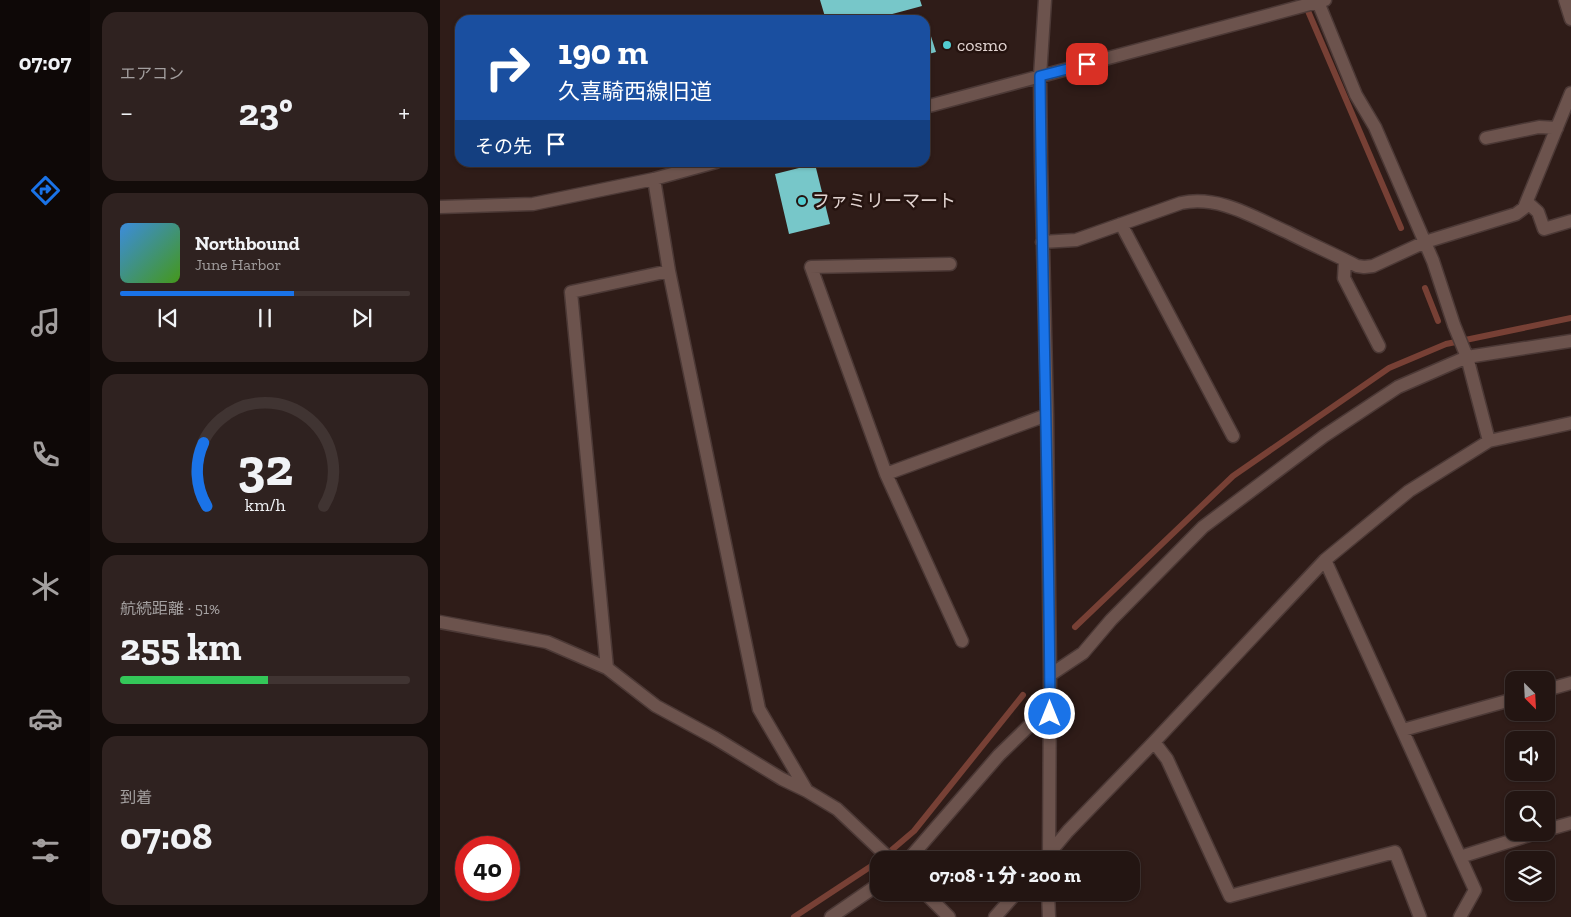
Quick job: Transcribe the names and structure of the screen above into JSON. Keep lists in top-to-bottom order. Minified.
{"places":["cosmo","ファミリーマート"],"north":"bottom right","page":{"tabs":"07:07","tile":["エアコン",["航続距離 · 51%","255 km"],["到着","07:08"]],"turn":["190 m","久喜騎西線旧道"],"heat":["−","23°","+"],"then":"その先","song":["Northbound","June Harbor"],"limit":"40","trip":"07:08 · 1 分 · 200 m","gauge":["32","km/h"]}}
